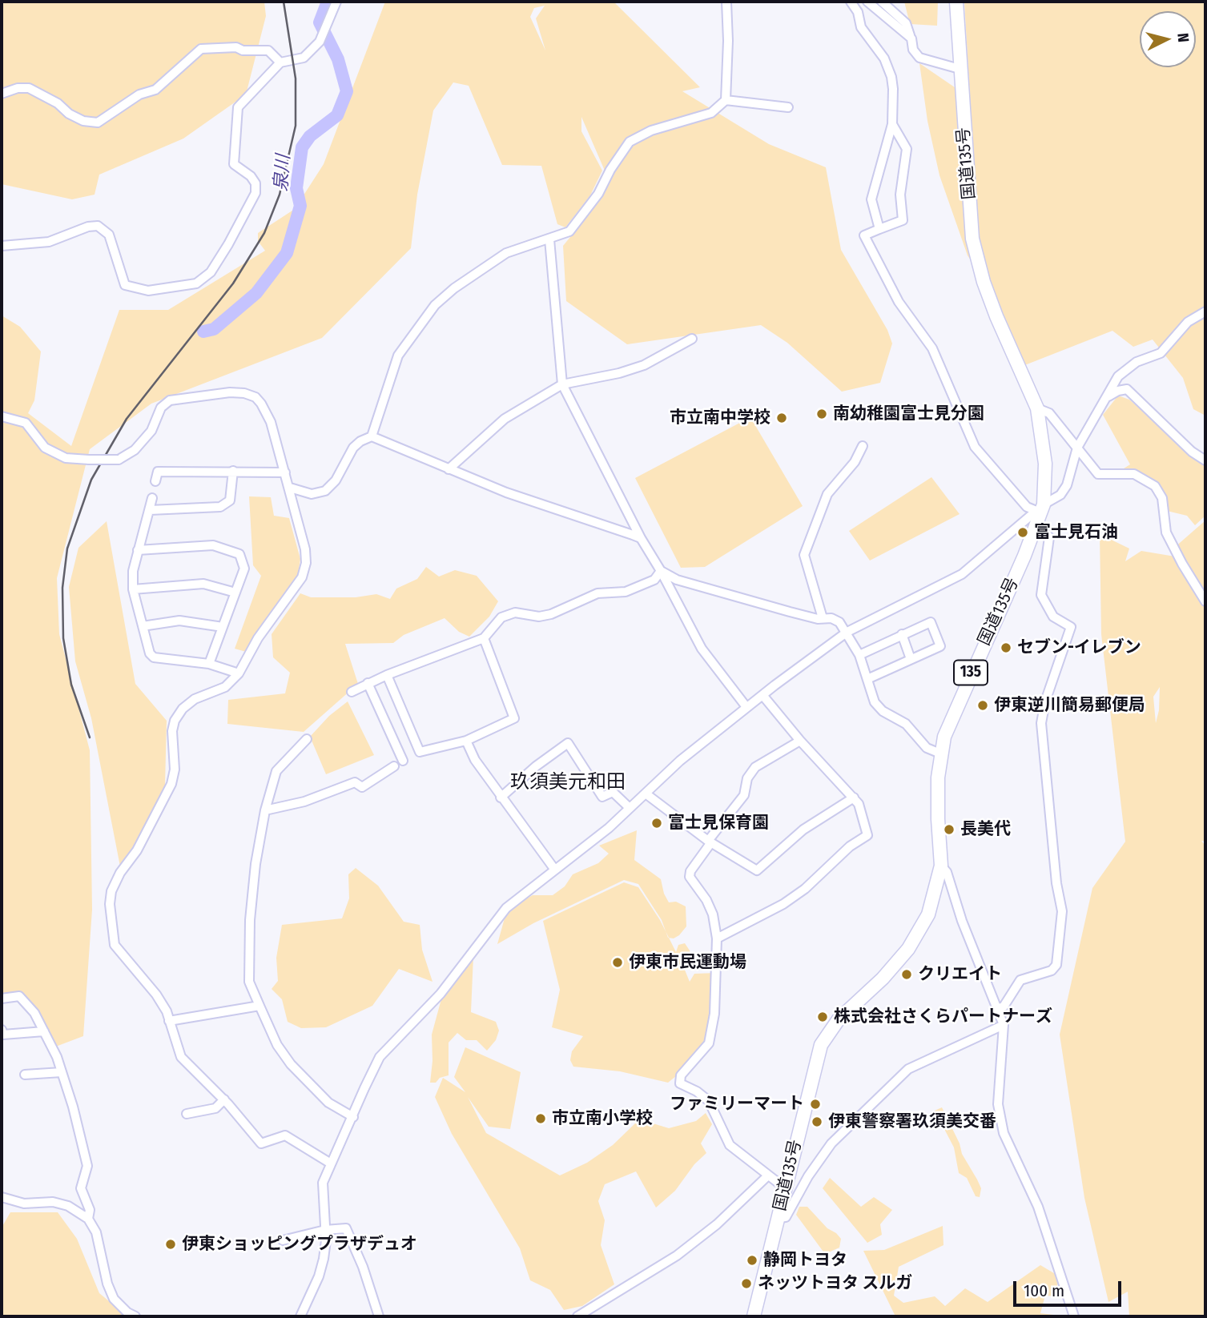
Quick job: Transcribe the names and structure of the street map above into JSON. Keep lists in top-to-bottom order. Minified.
{"streets":{"highway":["国道135号","135"]},"districts":["玖須美元和田"],"water":["泉川"],"places":["南幼稚園富士見分園","市立南中学校","富士見石油","セブン-イレブン","伊東逆川簡易郵便局","富士見保育園","長美代","伊東市民運動場","クリエイト","株式会社さくらパートナーズ","ファミリーマート","市立南小学校","伊東警察署玖須美交番","伊東ショッピングプラザデュオ","静岡トヨタ","ネッツトヨタ スルガ"],"scale_bar":"100 m","north":"right"}
